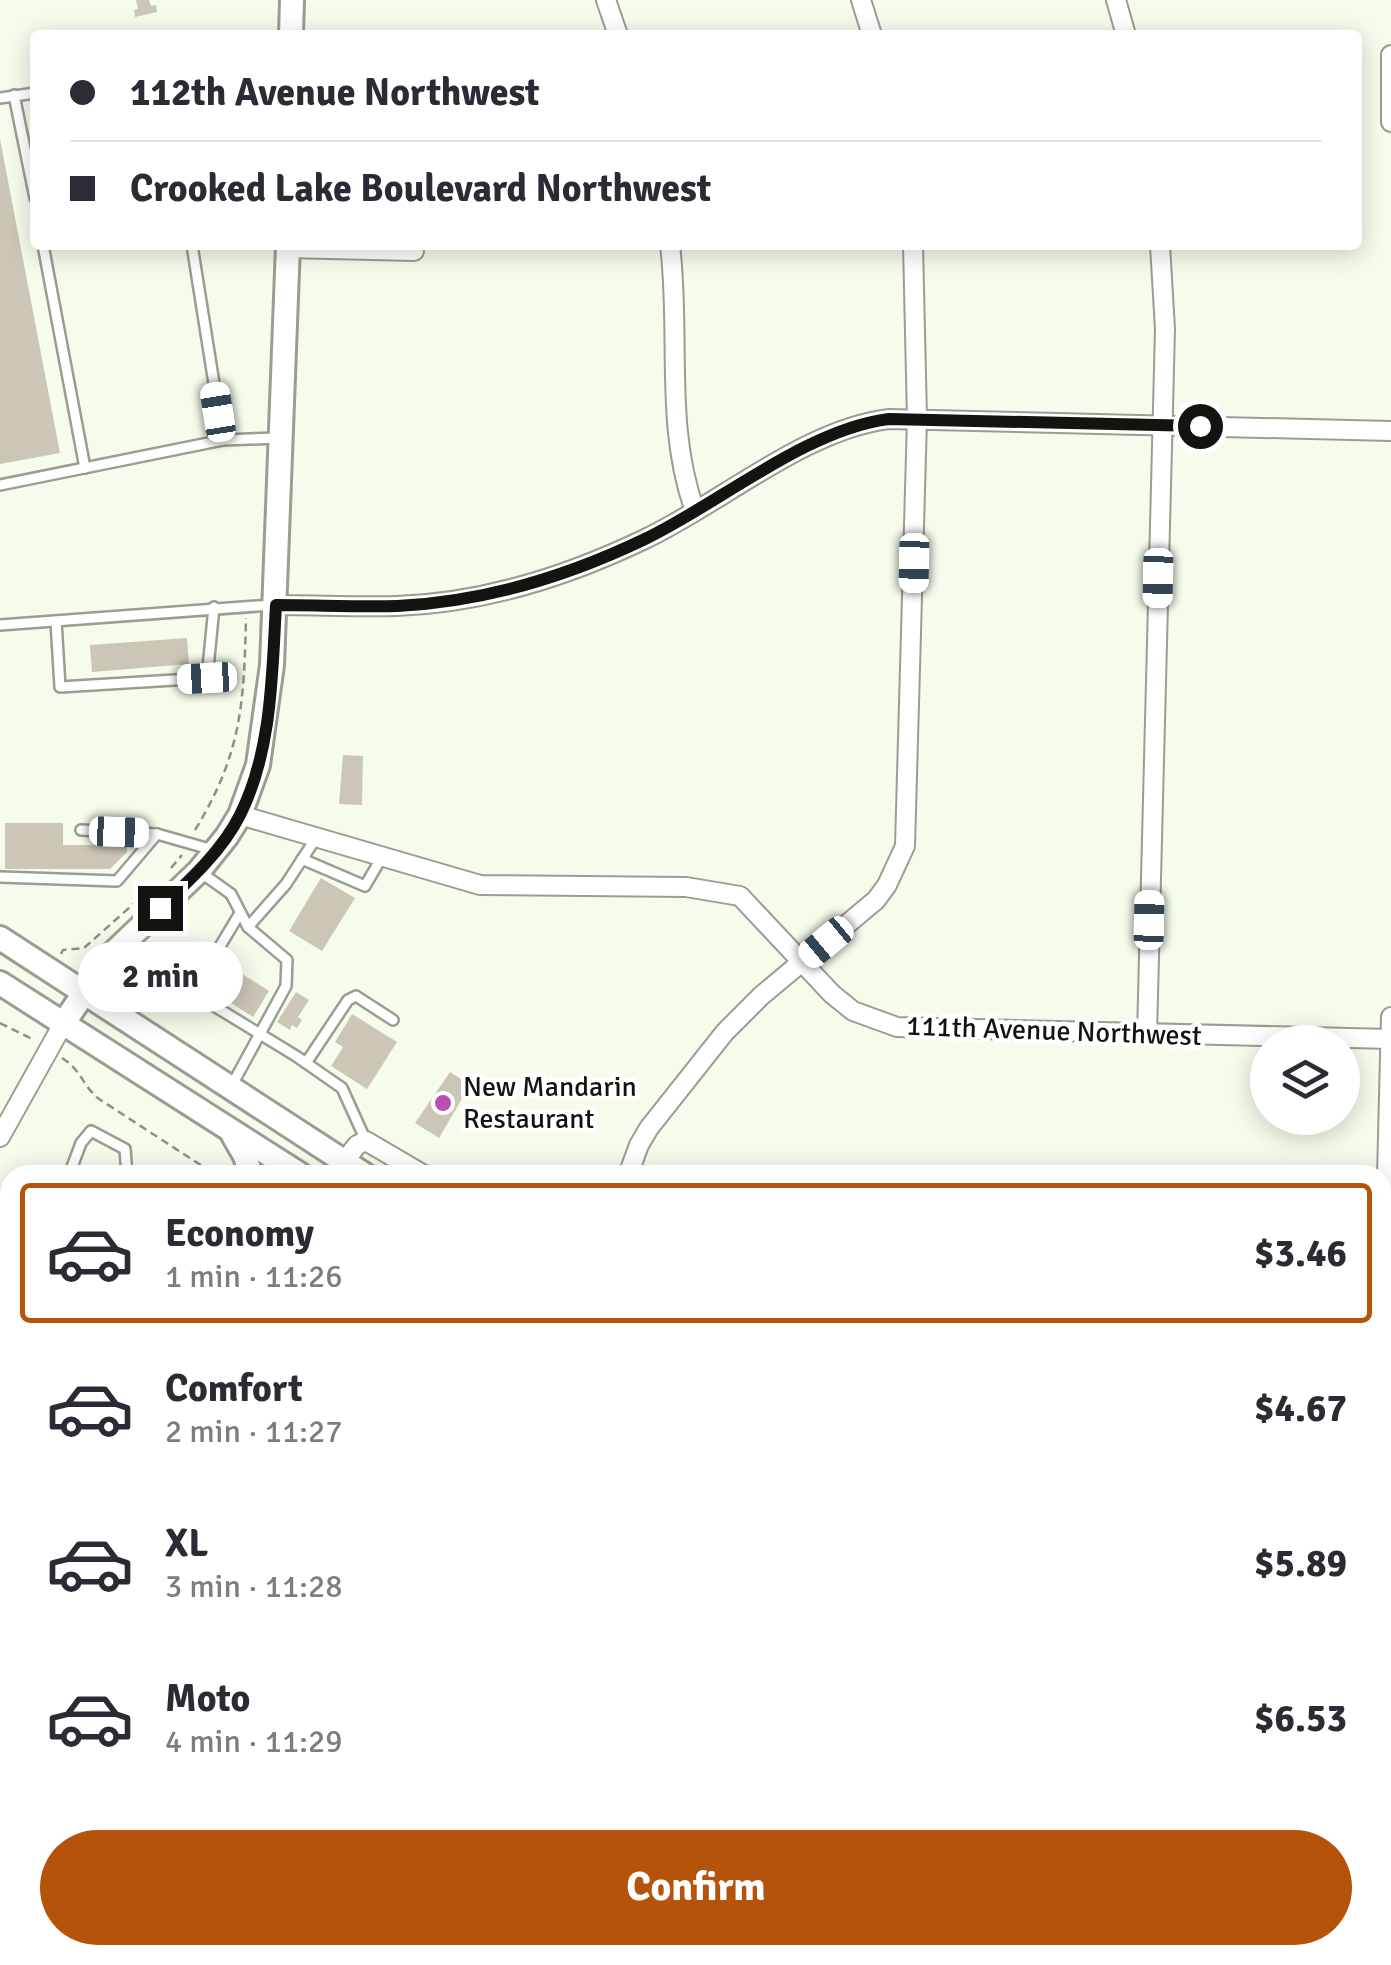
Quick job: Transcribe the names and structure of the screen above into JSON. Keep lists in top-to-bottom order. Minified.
{"streets":{"street":["111th Avenue Northwest"]},"places":["New Mandarin Restaurant"],"page":{"banner":["112th Avenue Northwest","Crooked Lake Boulevard Northwest"],"bubble":"2 min","list":[{"name":"Economy","note":"1 min · 11:26","value":"$3.46"},{"name":"Comfort","note":"2 min · 11:27","value":"$4.67"},{"name":"XL","note":"3 min · 11:28","value":"$5.89"},{"name":"Moto","note":"4 min · 11:29","value":"$6.53"}],"buttons":"Confirm"}}
